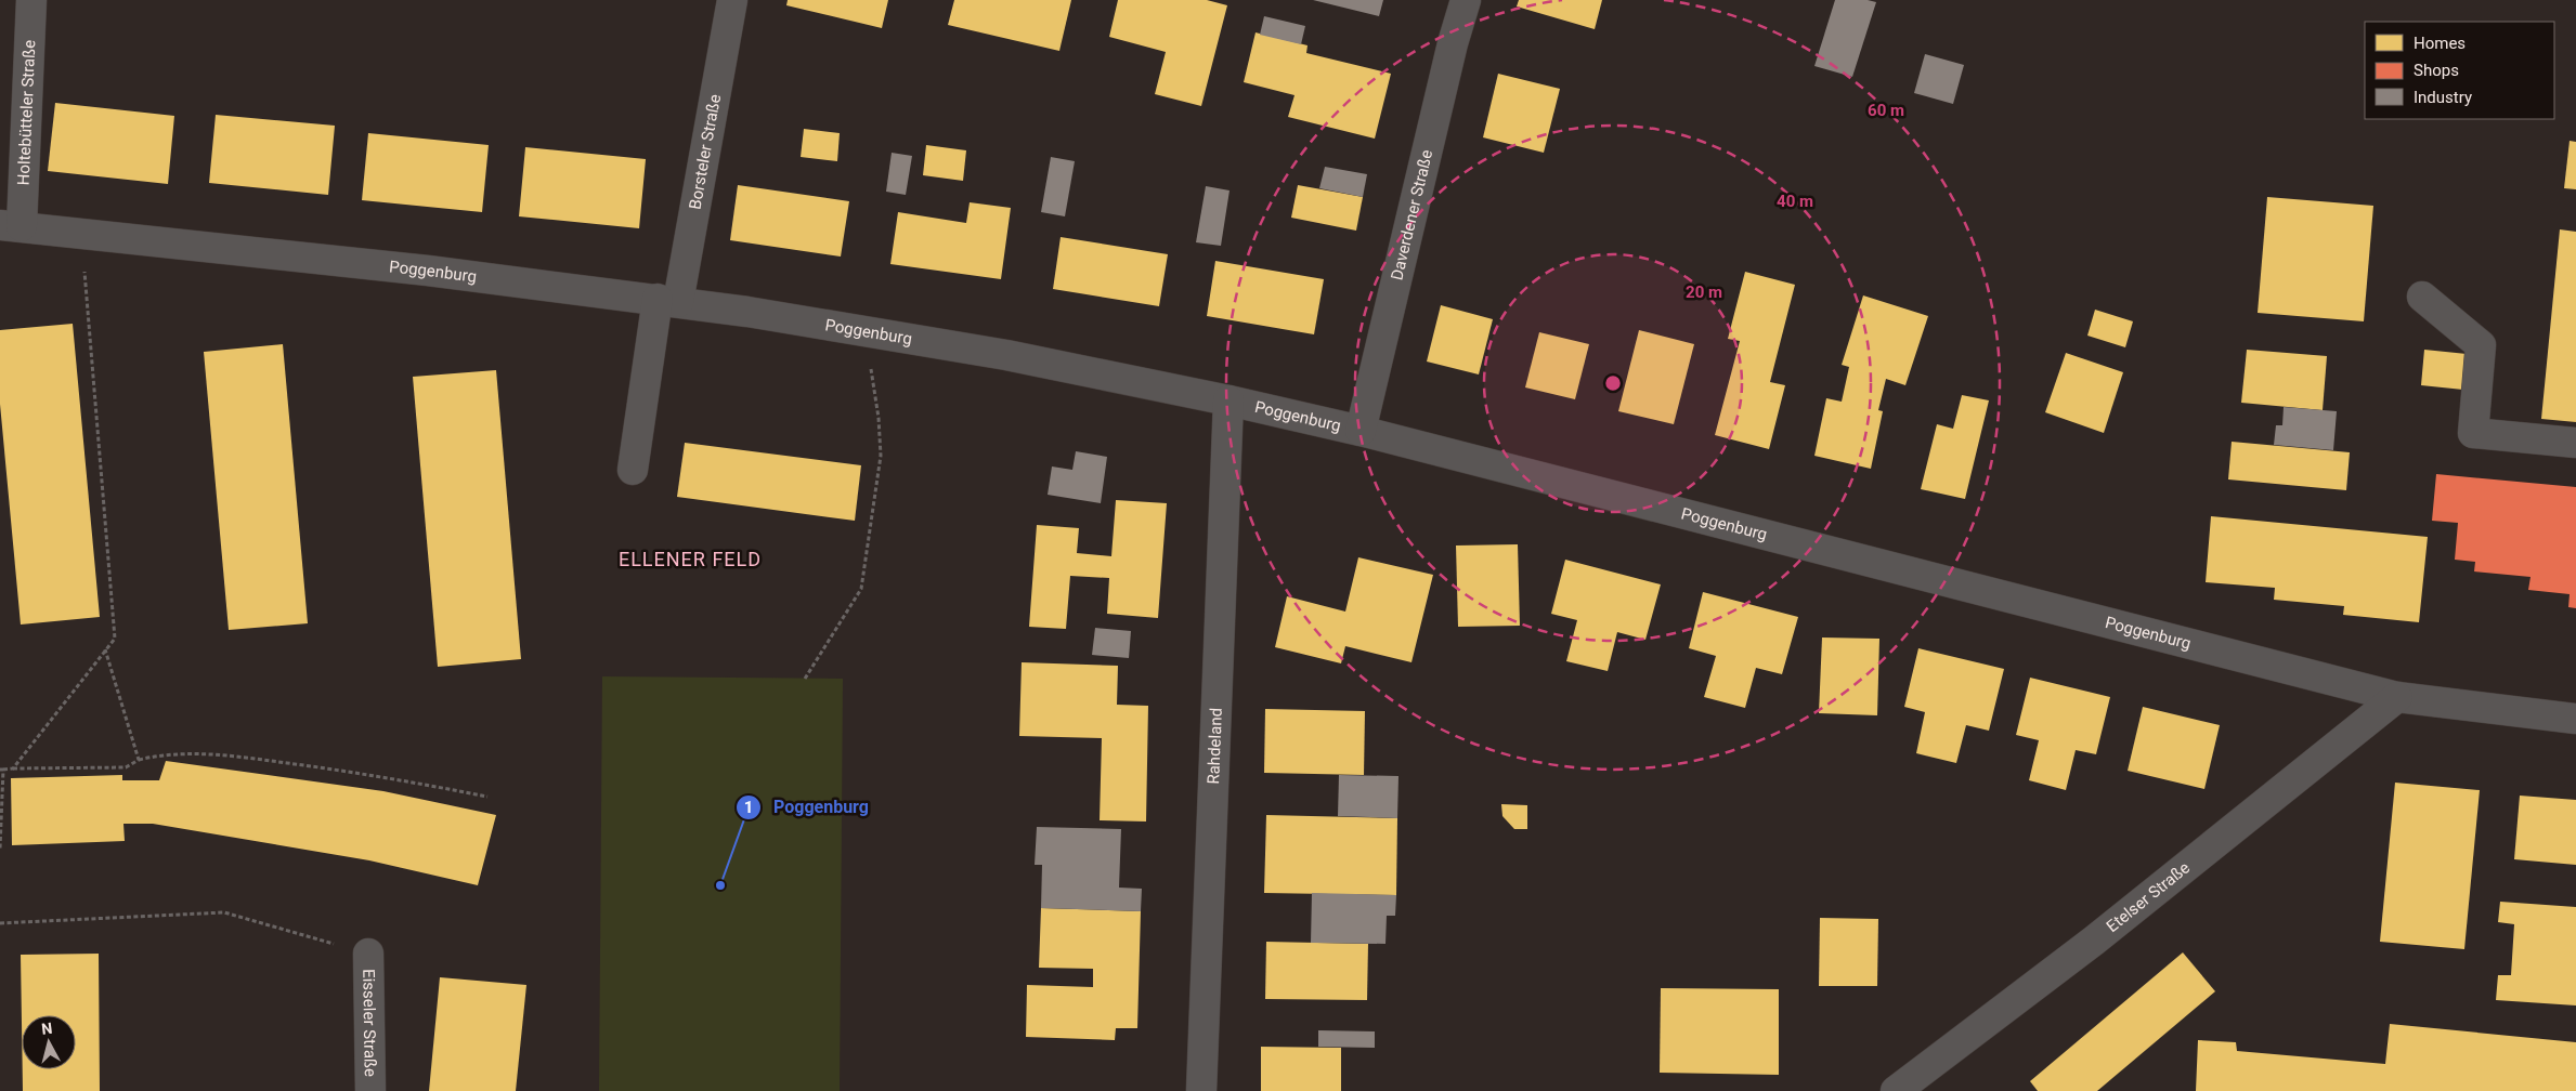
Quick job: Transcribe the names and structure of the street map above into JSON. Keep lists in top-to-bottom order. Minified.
{"streets":{"street":["Holtebütteler Straße","Borsteler Straße","Daverdener Straße","Poggenburg","Rahdeland","Etelser Straße","Eisseler Straße"]},"crossings":[["Holtebütteler Straße","Poggenburg"],["Borsteler Straße","Poggenburg"],["Daverdener Straße","Poggenburg"],["Poggenburg","Rahdeland"],["Poggenburg","Etelser Straße"]],"districts":["ELLENER FELD"],"places":["Poggenburg"],"legend":["Homes","Shops","Industry"],"north":"top","rings":["60 m","40 m","20 m"]}
